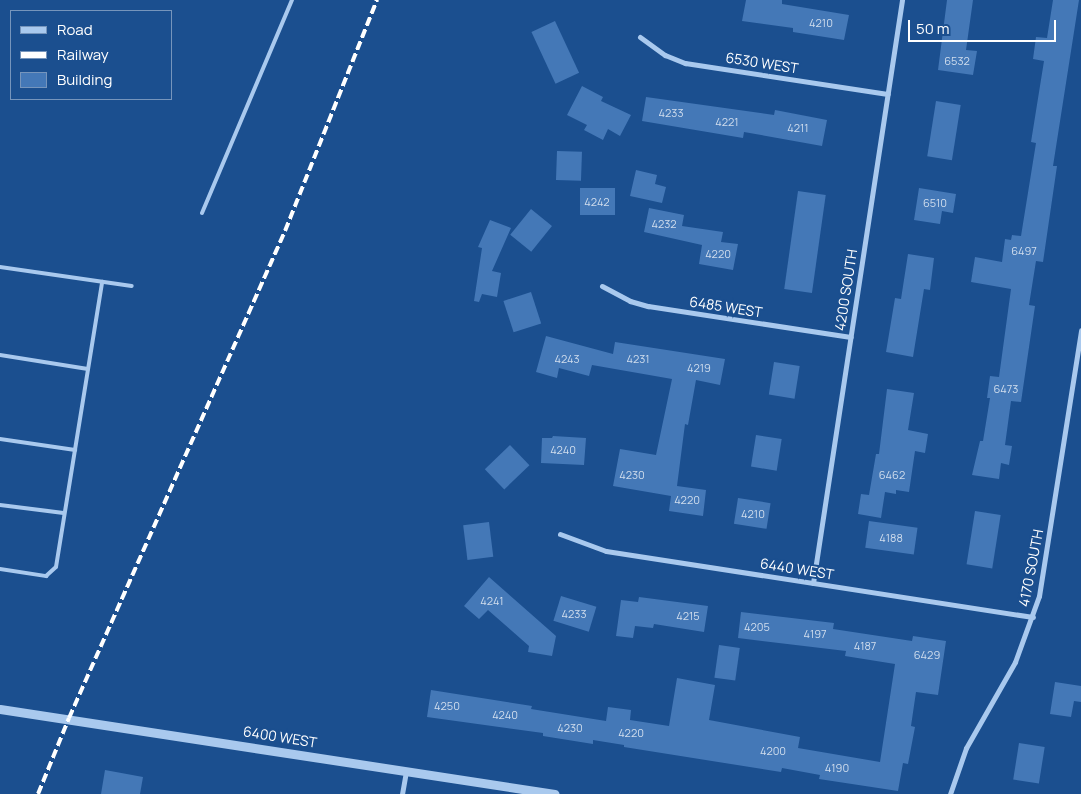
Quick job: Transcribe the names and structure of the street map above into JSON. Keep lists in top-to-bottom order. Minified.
{"streets":{"street":["6530 WEST","4200 SOUTH","6485 WEST","4170 SOUTH","6440 WEST","6400 WEST"]},"crossings":[["6530 WEST","4200 SOUTH"],["4200 SOUTH","6485 WEST"],["4200 SOUTH","6440 WEST"],["4170 SOUTH","6440 WEST"]],"house_numbers":["4210","6532","4233","4221","4211","4242","6510","4232","6497","4220","4243","4231","4219","6473","4240","4230","6462","4220","4210","4188","4241","4233","4215","4205","4197","4187","6429","4250","4240","4230","4220","4200","4190"],"legend":["Road","Railway","Building"],"scale_bar":"50 m"}
